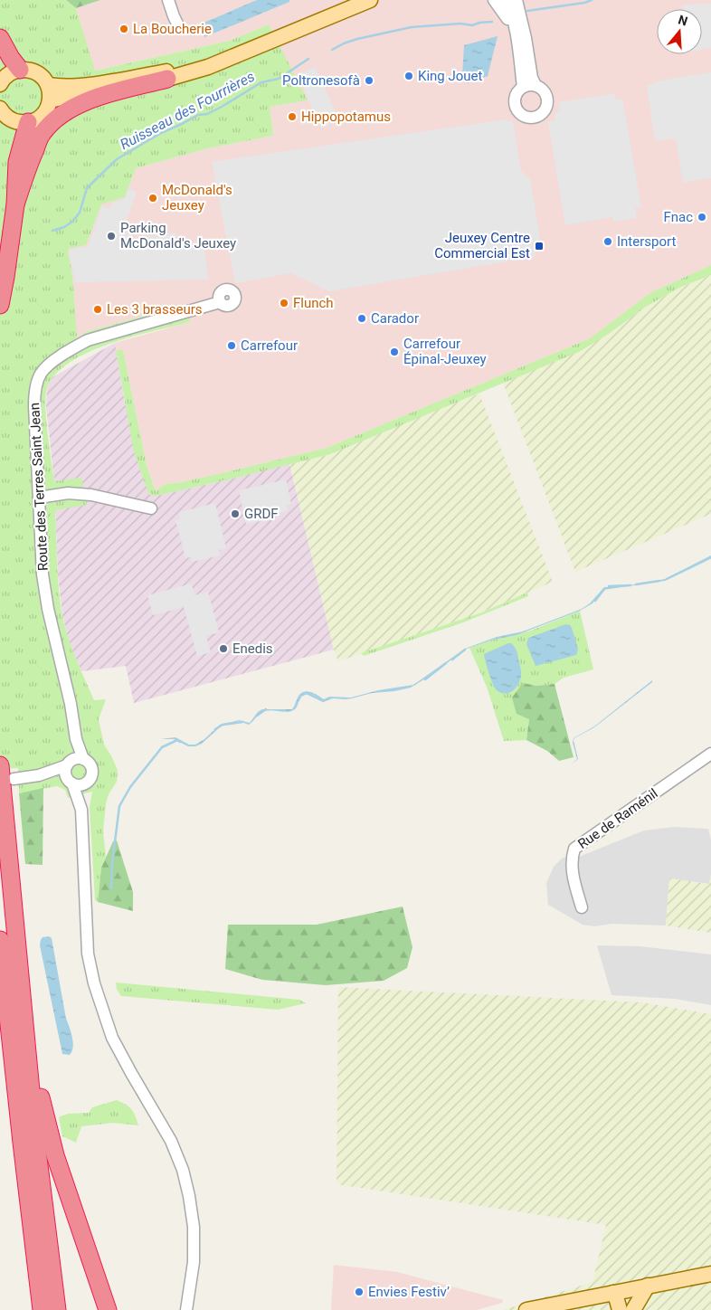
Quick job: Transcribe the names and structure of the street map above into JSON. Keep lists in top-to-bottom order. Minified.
{"streets":{"street":["Route des Terres Saint Jean","Rue de Raménil"]},"water":["Ruisseau des Fourrières"],"places":{"other":["La Boucherie","King Jouet","Poltronesofà","Hippopotamus","McDonald's Jeuxey","Fnac","Parking McDonald's Jeuxey","Intersport","Flunch","Les 3 brasseurs","Carador","Carrefour","Carrefour Épinal-Jeuxey","GRDF","Enedis","Envies Festiv’"],"transit":["Jeuxey Centre Commercial Est"]},"north":"top"}
